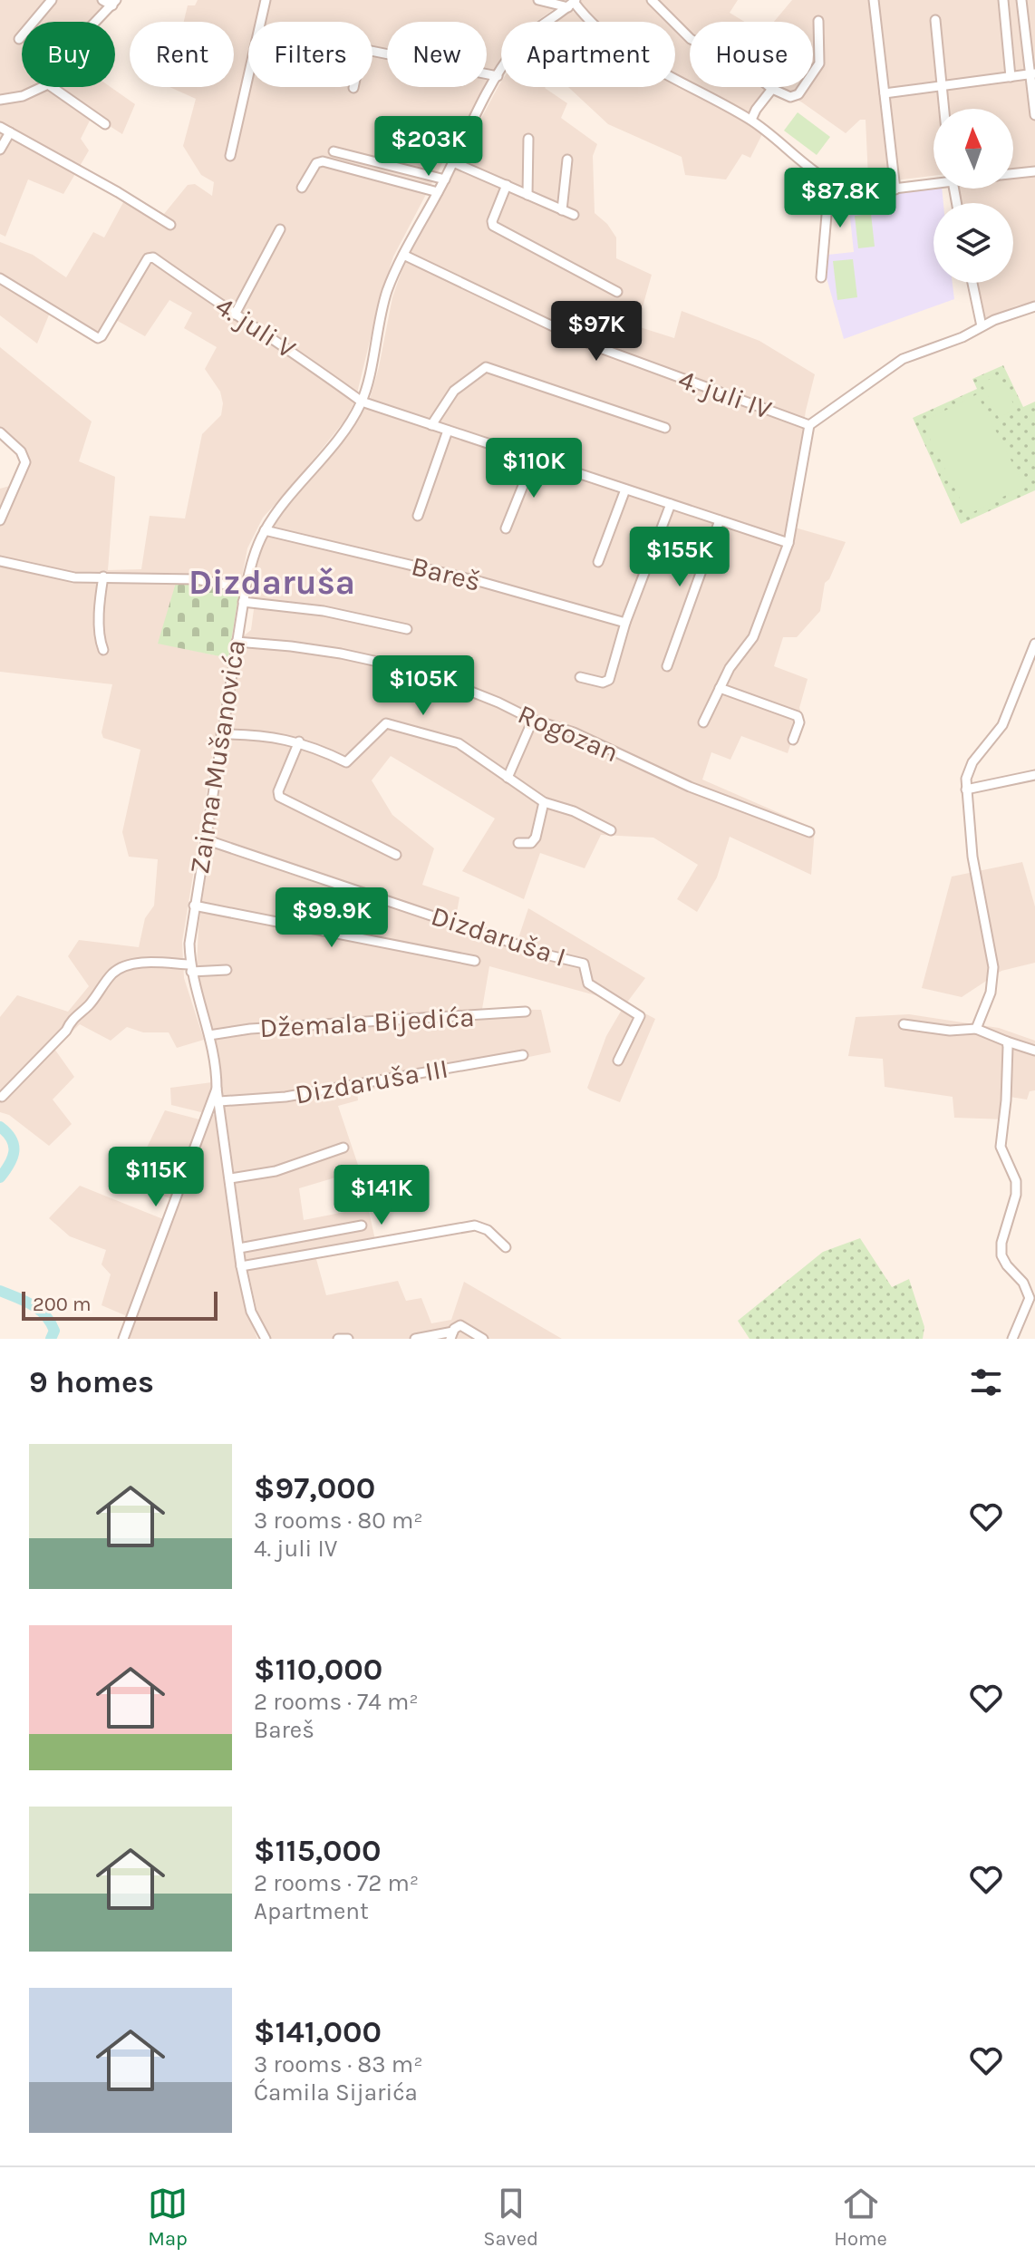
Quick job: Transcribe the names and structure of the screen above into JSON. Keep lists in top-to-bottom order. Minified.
{"streets":{"street":["4. juli V","4. juli IV","Bareš","Rogozan","Zaima Mušanovića","Dizdaruša I","Džemala Bijedića","Dizdaruša III"]},"crossings":[["4. juli V","Zaima Mušanovića"],["4. juli IV","Zaima Mušanovića"],["Bareš","Zaima Mušanovića"],["Rogozan","Zaima Mušanovića"],["Zaima Mušanovića","Dizdaruša I"],["Zaima Mušanovića","Džemala Bijedića"],["Zaima Mušanovića","Dizdaruša III"]],"districts":["Dizdaruša"],"scale_bar":"200 m","north":"top","page":{"chip":["Buy","Rent","Filters","New","Apartment","House"],"price":["$203K","$87.8K","$97K","$110K","$155K","$105K","$99.9K","$115K","$141K"],"scale":"200 m","heading":"9 homes","list":[{"name":"$97,000","note":"3 rooms · 80 m² · 4. juli IV"},{"name":"$110,000","note":"2 rooms · 74 m² · Bareš"},{"name":"$115,000","note":"2 rooms · 72 m² · Apartment"},{"name":"$141,000","note":"3 rooms · 83 m² · Ćamila Sijarića"}],"tabs":["Map","Saved","Home"]}}
